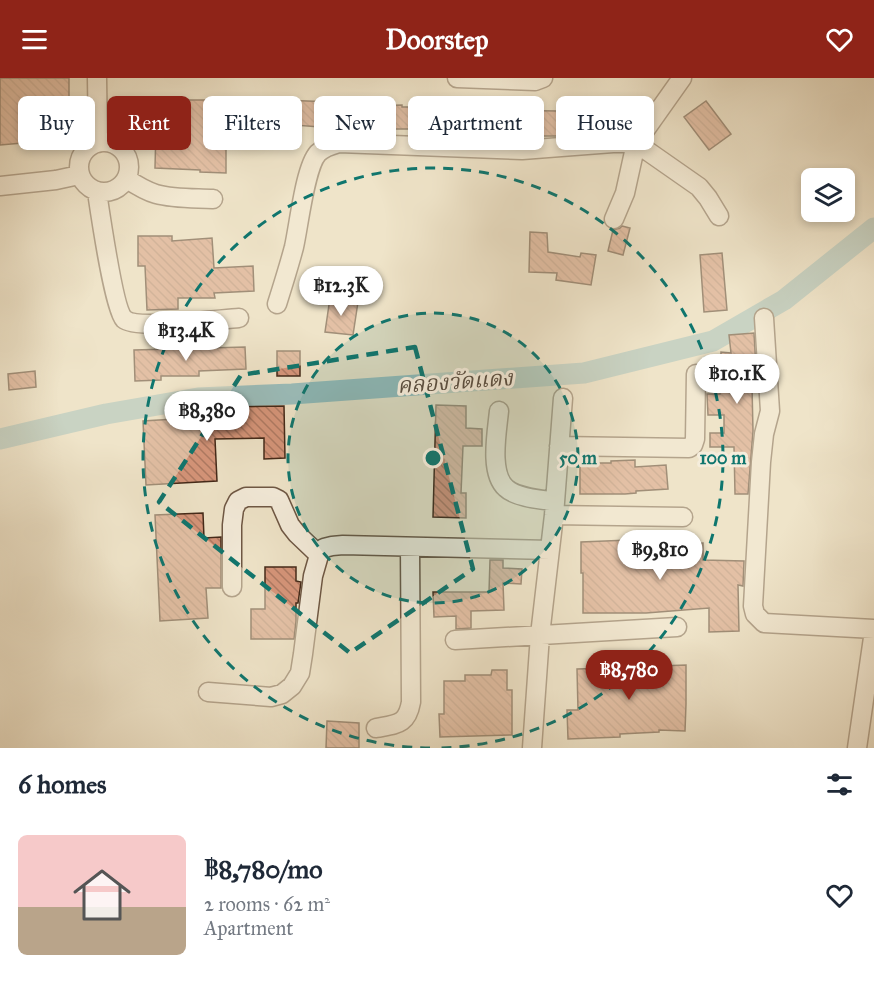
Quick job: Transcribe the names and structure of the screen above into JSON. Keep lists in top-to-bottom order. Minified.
{"water":["คลองวัดแดง"],"page":{"header":"Doorstep","chip":["Buy","Rent","Filters","New","Apartment","House"],"price":["฿12.3K","฿13.4K","฿10.1K","฿8,380","฿9,810","฿8,780"],"heading":"6 homes","list":[{"name":"฿8,780/mo","note":"2 rooms · 62 m² · Apartment"}]},"rings":["50 m","100 m"]}
